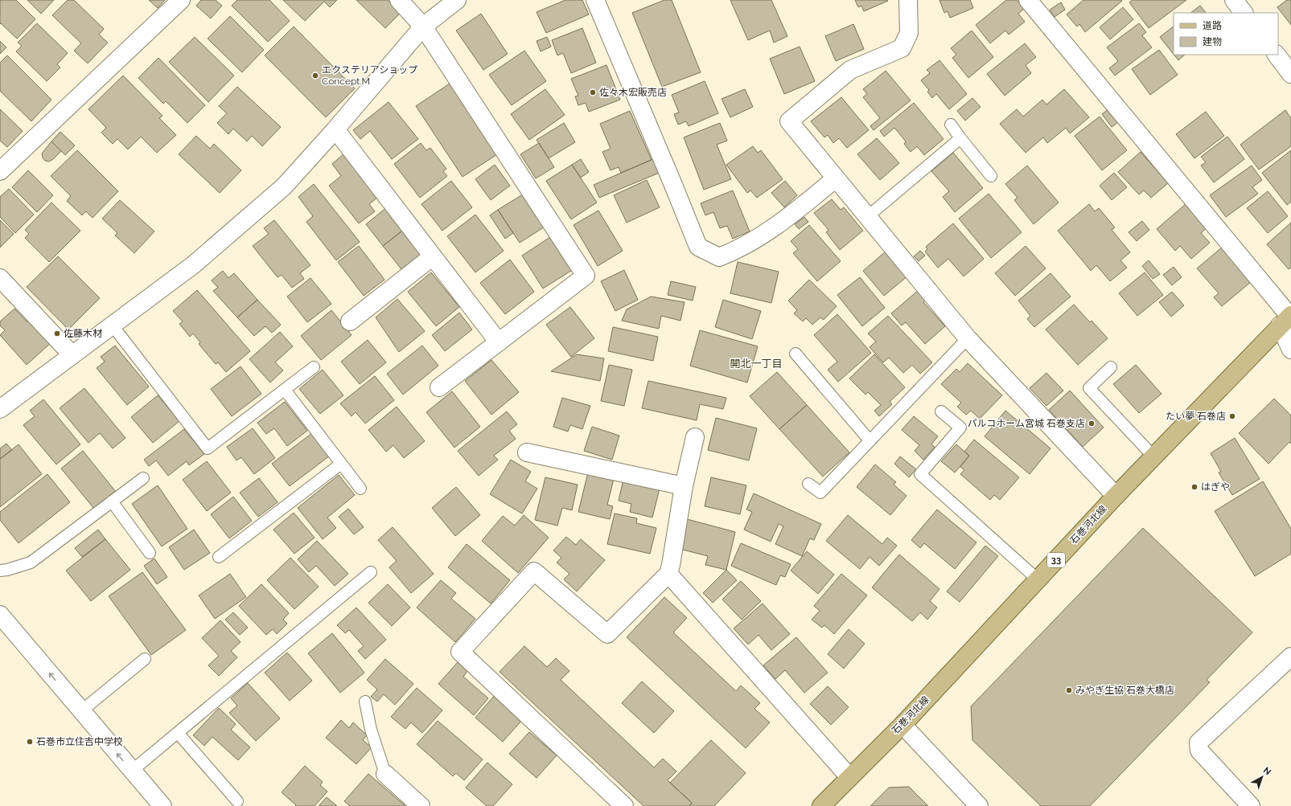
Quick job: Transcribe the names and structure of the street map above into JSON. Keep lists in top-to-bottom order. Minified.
{"streets":{"main road":["石巻河北線","33"]},"districts":["開北一丁目"],"places":["エクステリアショップ Concept.M","佐々木宏販売店","佐藤木材","たい夢 石巻店","パルコホーム宮城 石巻支店","はぎや","みやぎ生協 石巻大橋店","石巻市立住吉中学校"],"legend":["道路","建物"],"north":"top right"}
